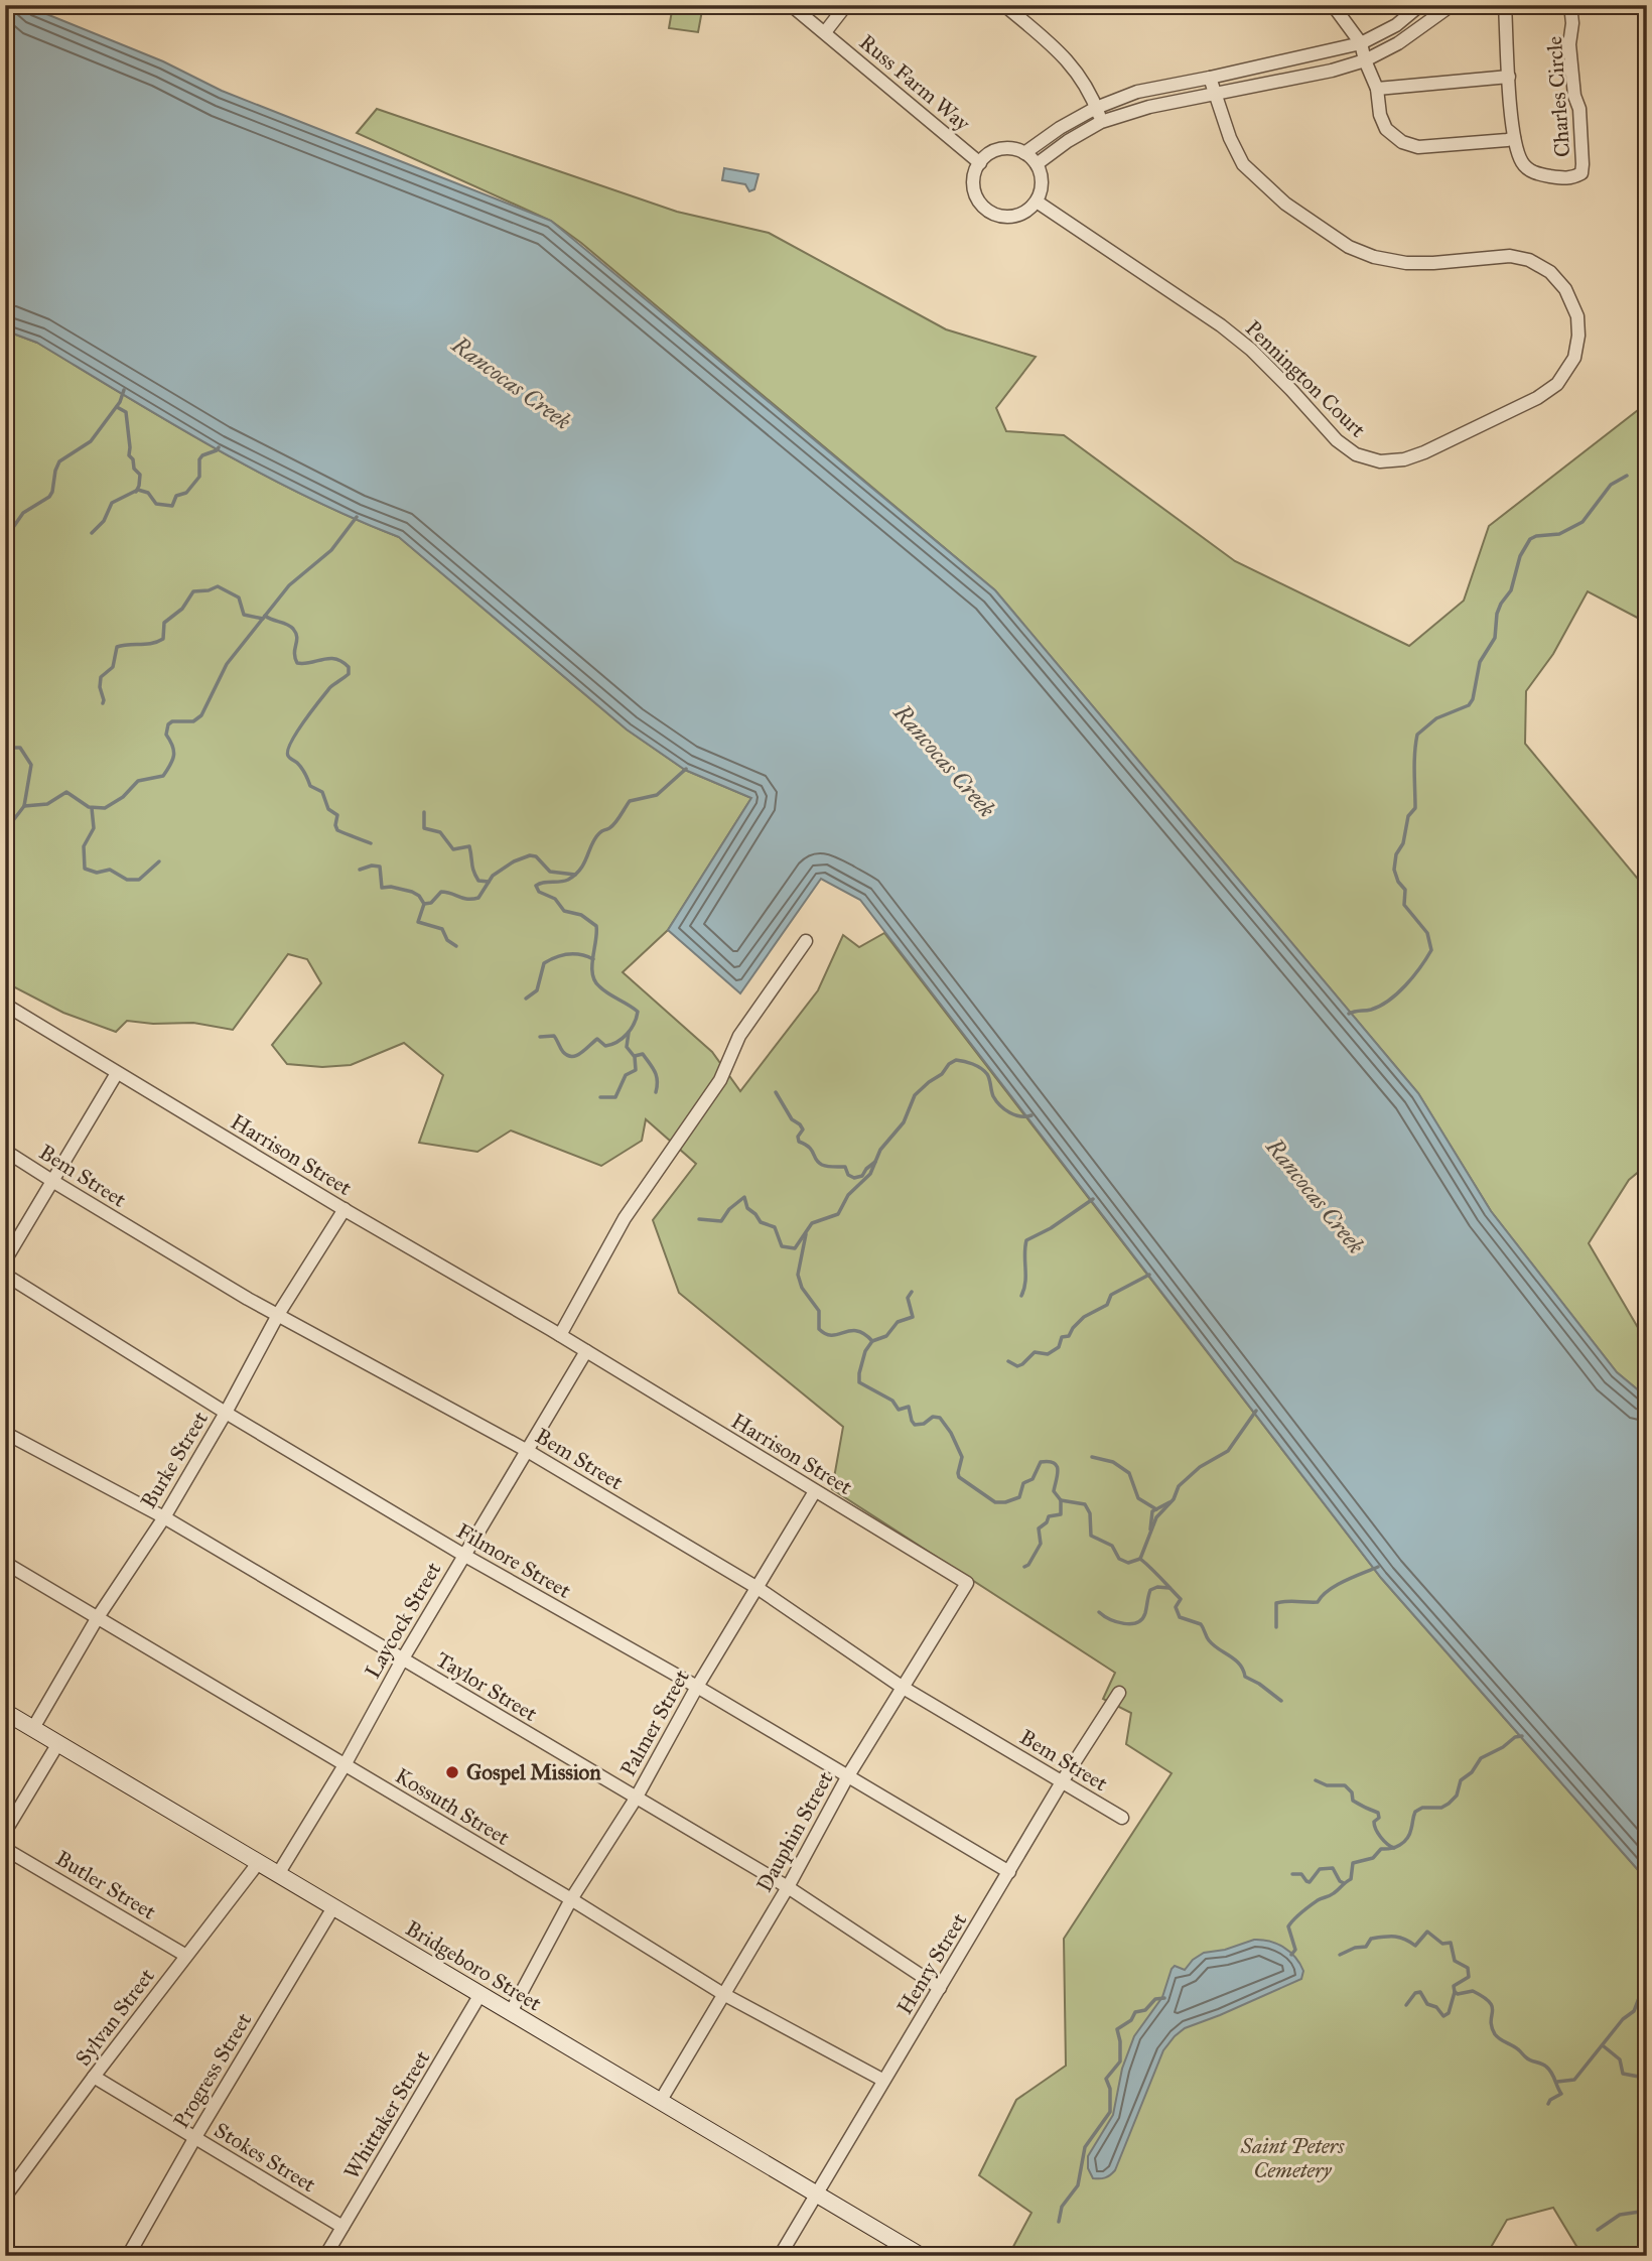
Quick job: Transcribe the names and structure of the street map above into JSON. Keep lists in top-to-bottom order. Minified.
{"streets":{"main road":["Bridgeboro Street"],"street":["Russ Farm Way","Charles Circle","Pennington Court","Harrison Street","Bem Street","Burke Street","Filmore Street","Laycock Street","Taylor Street","Palmer Street","Kossuth Street","Dauphin Street","Butler Street","Henry Street","Sylvan Street","Progress Street","Whittaker Street","Stokes Street"]},"crossings":[["Russ Farm Way","Pennington Court"],["Harrison Street","Burke Street"],["Harrison Street","Laycock Street"],["Harrison Street","Palmer Street"],["Harrison Street","Dauphin Street"],["Bem Street","Burke Street"],["Bem Street","Laycock Street"],["Bem Street","Palmer Street"],["Bem Street","Dauphin Street"],["Bem Street","Henry Street"],["Burke Street","Filmore Street"],["Burke Street","Taylor Street"],["Burke Street","Kossuth Street"],["Burke Street","Bridgeboro Street"],["Filmore Street","Laycock Street"],["Filmore Street","Palmer Street"],["Filmore Street","Dauphin Street"],["Filmore Street","Henry Street"],["Laycock Street","Taylor Street"],["Laycock Street","Kossuth Street"],["Laycock Street","Bridgeboro Street"],["Taylor Street","Palmer Street"],["Taylor Street","Dauphin Street"],["Taylor Street","Henry Street"],["Palmer Street","Kossuth Street"],["Palmer Street","Bridgeboro Street"],["Kossuth Street","Dauphin Street"],["Kossuth Street","Henry Street"],["Dauphin Street","Bridgeboro Street"],["Butler Street","Sylvan Street"],["Henry Street","Bridgeboro Street"],["Bridgeboro Street","Sylvan Street"],["Bridgeboro Street","Progress Street"],["Bridgeboro Street","Whittaker Street"],["Sylvan Street","Stokes Street"],["Progress Street","Stokes Street"],["Whittaker Street","Stokes Street"]],"water":["Rancocas Creek"],"parks":["Saint Peters Cemetery"],"places":["Gospel Mission"]}
